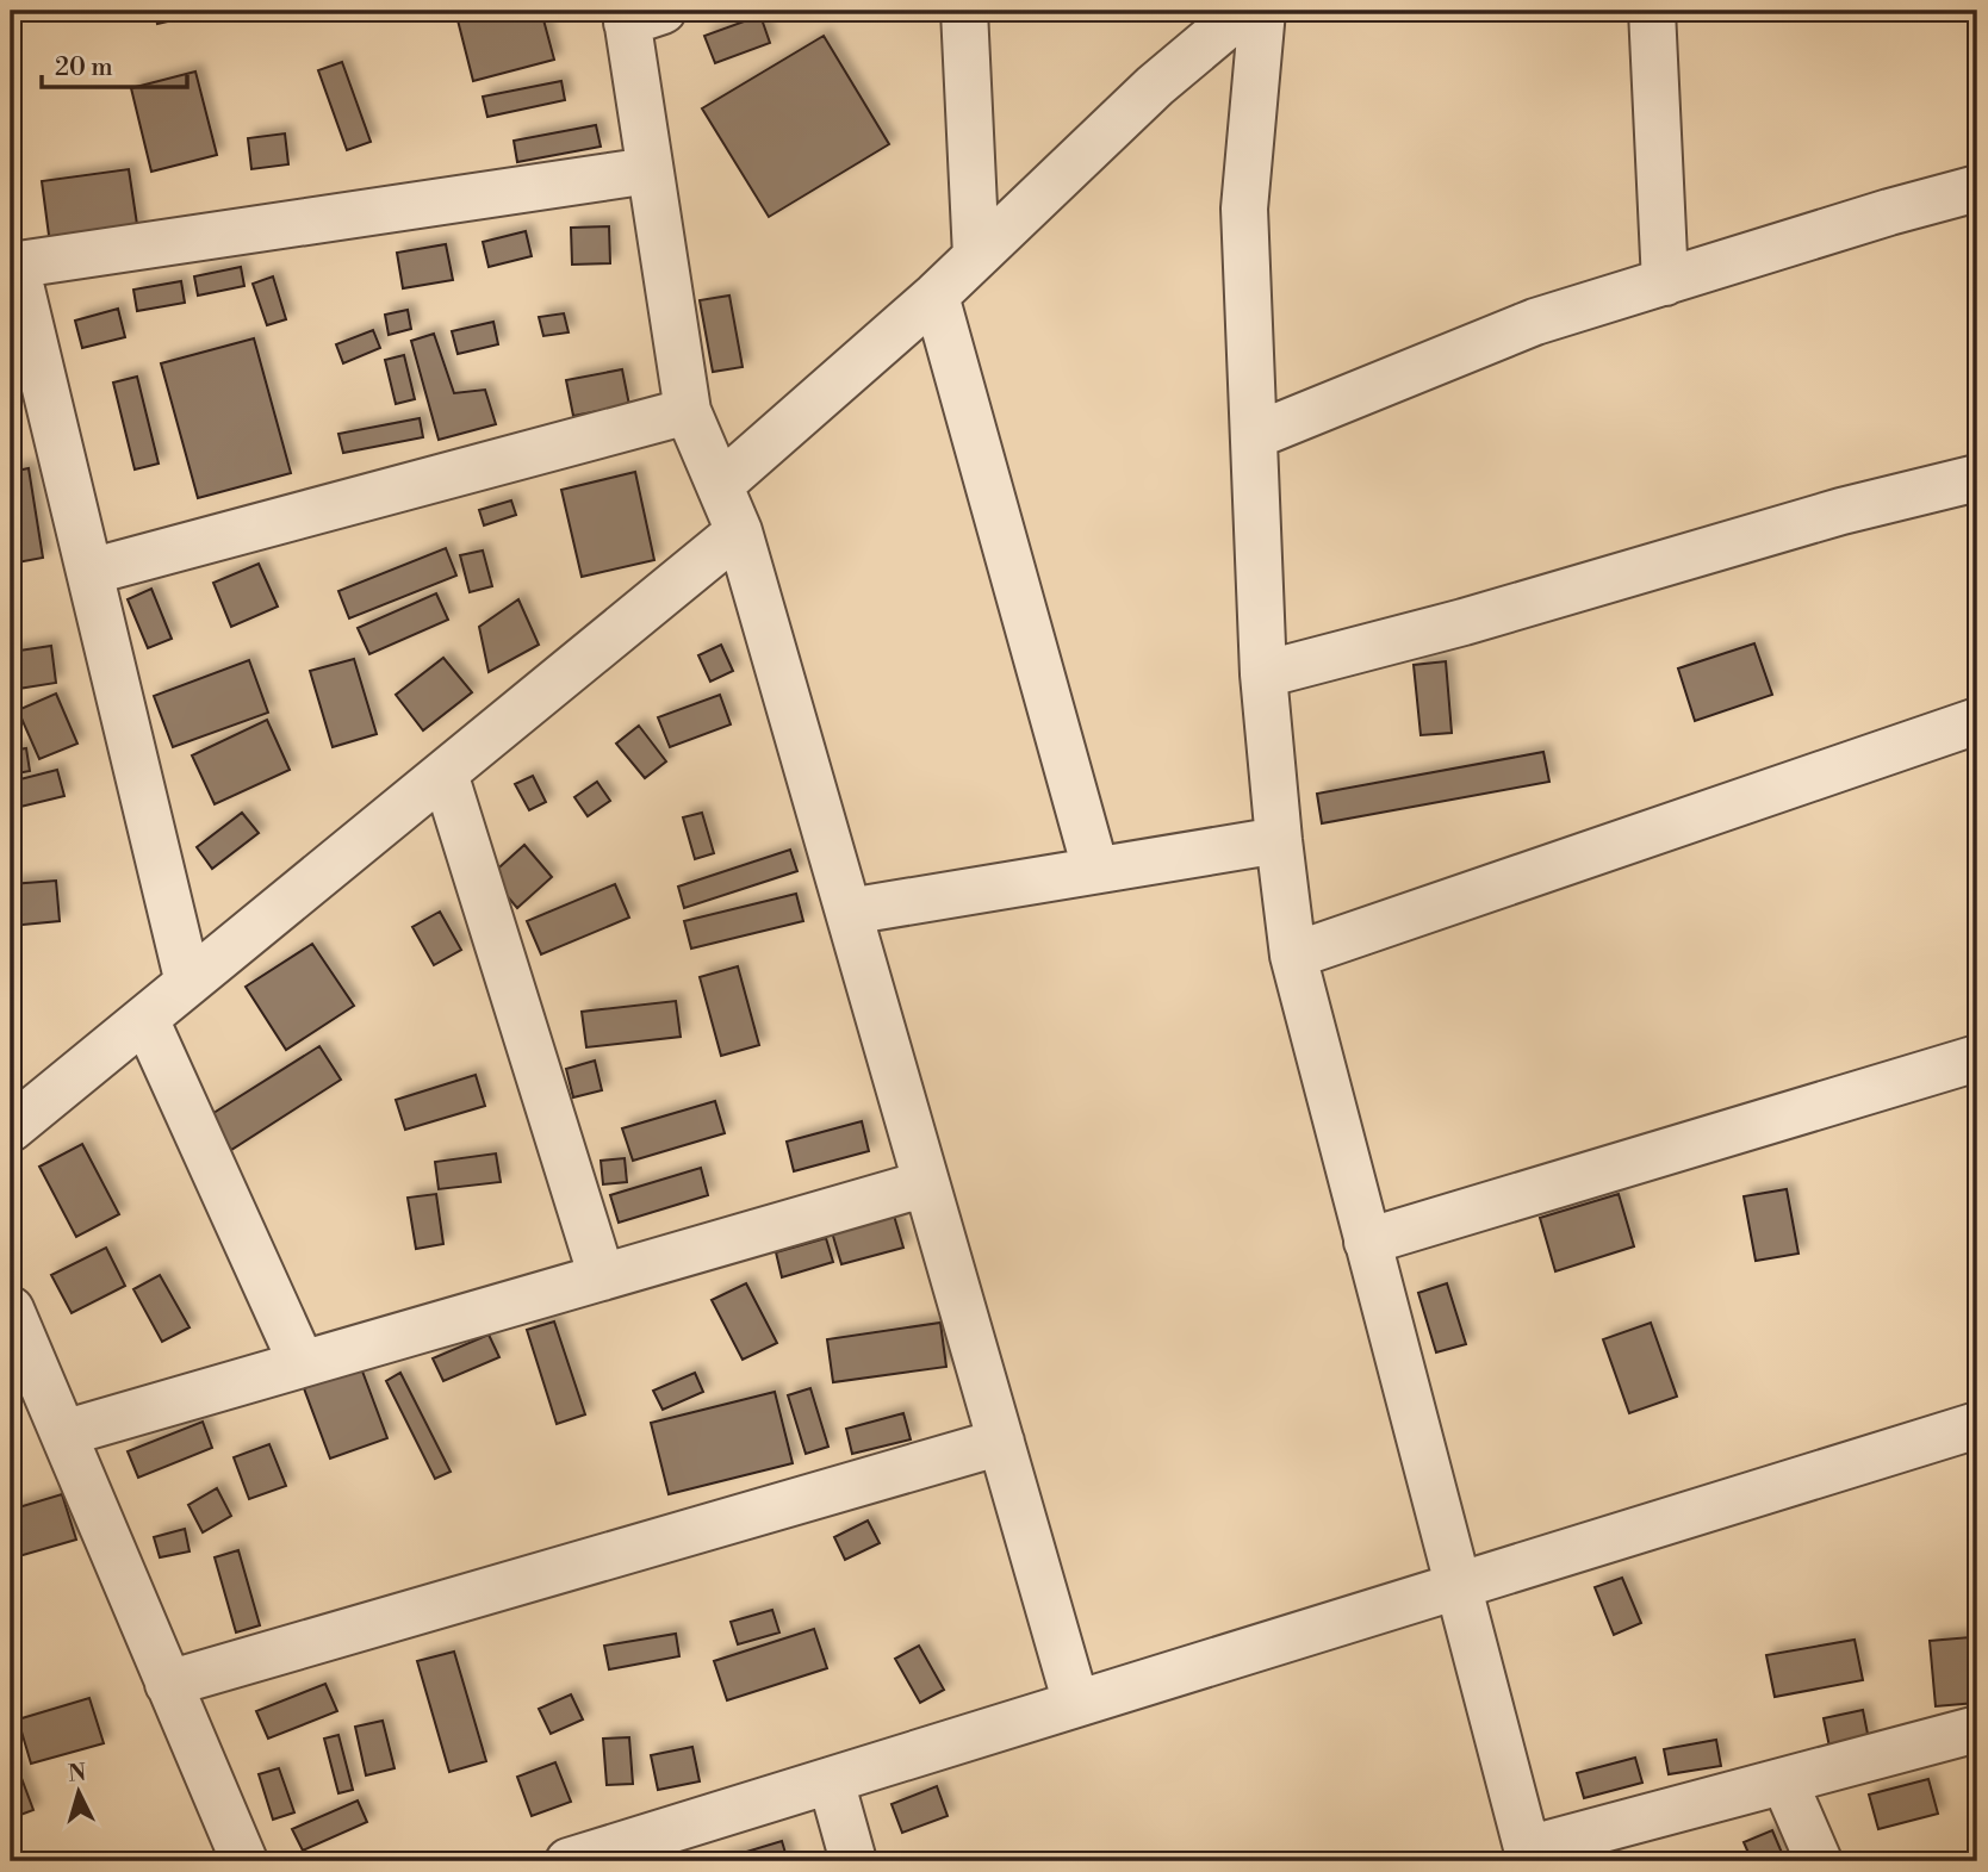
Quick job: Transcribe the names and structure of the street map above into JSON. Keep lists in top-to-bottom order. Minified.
{"scale_bar":"20 m","north":"top"}
